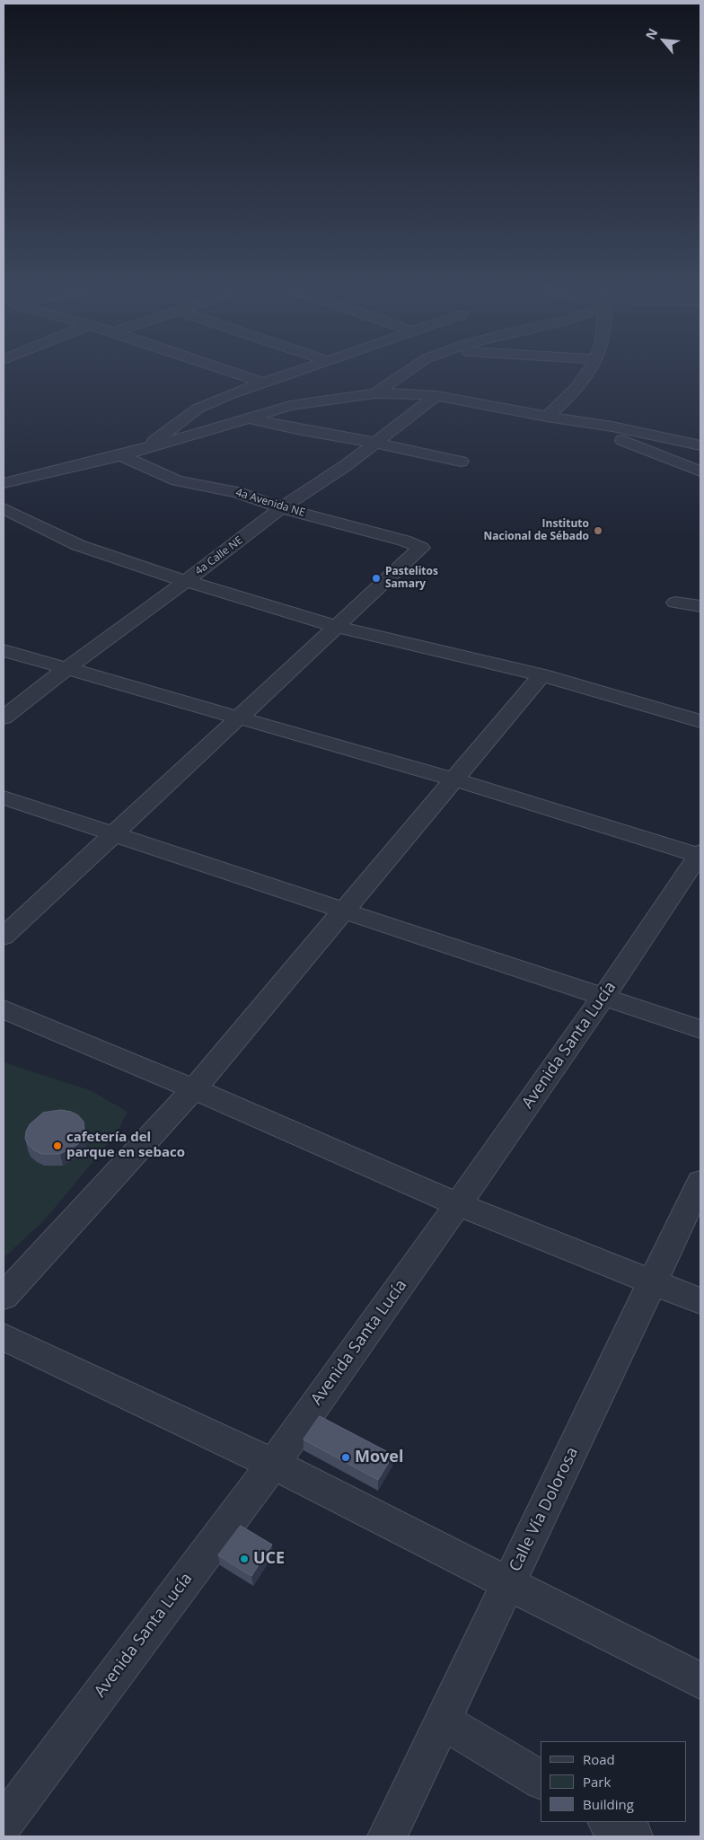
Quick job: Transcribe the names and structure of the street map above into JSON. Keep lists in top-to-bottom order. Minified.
{"streets":{"street":["4a Avenida NE","4a Calle NE","Avenida Santa Lucía","Calle Vía Dolorosa"]},"crossings":[["4a Avenida NE","4a Calle NE"]],"places":["Instituto Nacional de Sébado","Pastelitos Samary","cafetería del parque en sebaco","Movel","UCE"],"legend":["Road","Park","Building"],"north":"top left"}
